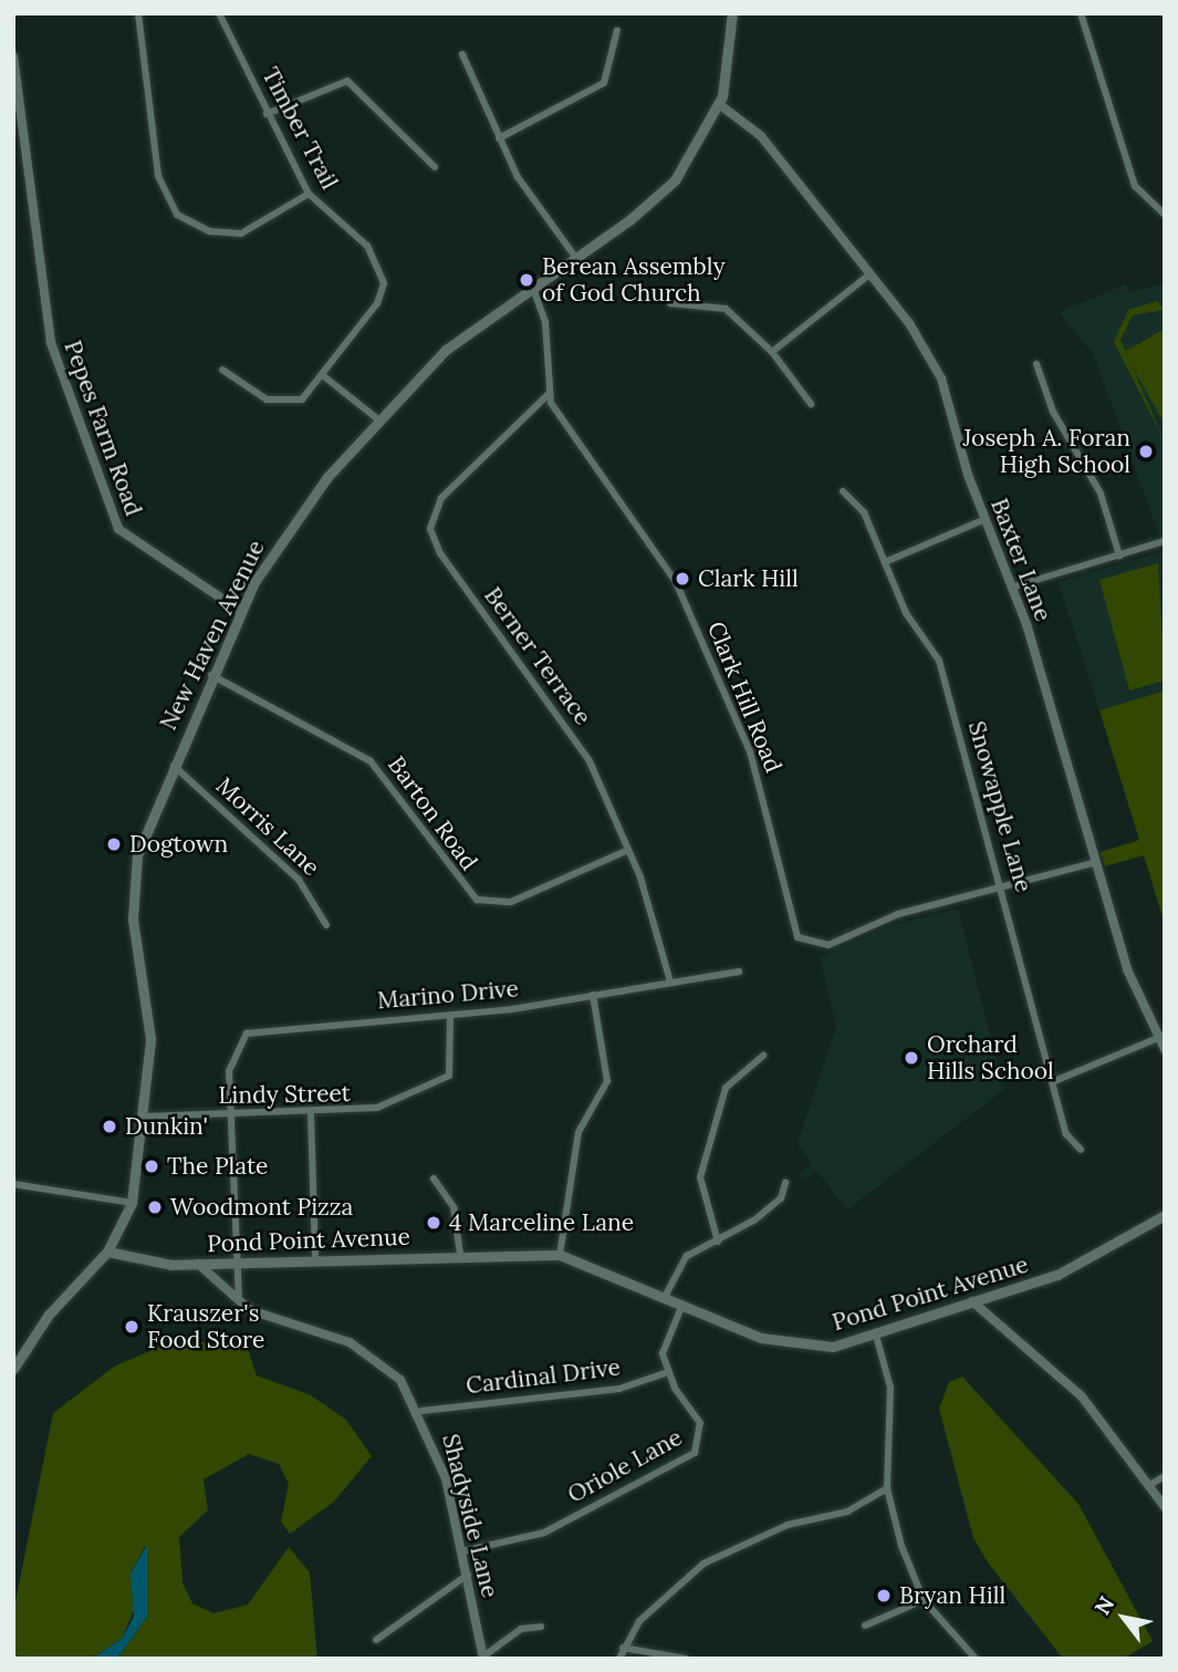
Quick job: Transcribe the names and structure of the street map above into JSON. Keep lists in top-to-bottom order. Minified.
{"streets":{"main road":["New Haven Avenue","Pond Point Avenue"],"street":["Timber Trail","Pepes Farm Road","Baxter Lane","Berner Terrace","Clark Hill Road","Snowapple Lane","Barton Road","Morris Lane","Marino Drive","Lindy Street","Cardinal Drive","Oriole Lane","Shadyside Lane"]},"crossings":[["Pepes Farm Road","New Haven Avenue"],["Baxter Lane","New Haven Avenue"],["New Haven Avenue","Barton Road"],["New Haven Avenue","Morris Lane"],["New Haven Avenue","Lindy Street"],["New Haven Avenue","Pond Point Avenue"],["Berner Terrace","Clark Hill Road"],["Berner Terrace","Barton Road"],["Berner Terrace","Marino Drive"],["Clark Hill Road","Snowapple Lane"],["Marino Drive","Lindy Street"],["Marino Drive","Pond Point Avenue"],["Pond Point Avenue","Shadyside Lane"],["Cardinal Drive","Oriole Lane"],["Cardinal Drive","Shadyside Lane"],["Oriole Lane","Shadyside Lane"]],"places":["Berean Assembly of God Church","Joseph A. Foran High School","Clark Hill","Dogtown","Orchard Hills School","Dunkin'","The Plate","Woodmont Pizza","4 Marceline Lane","Krauszer's Food Store","Bryan Hill"],"north":"top left"}
